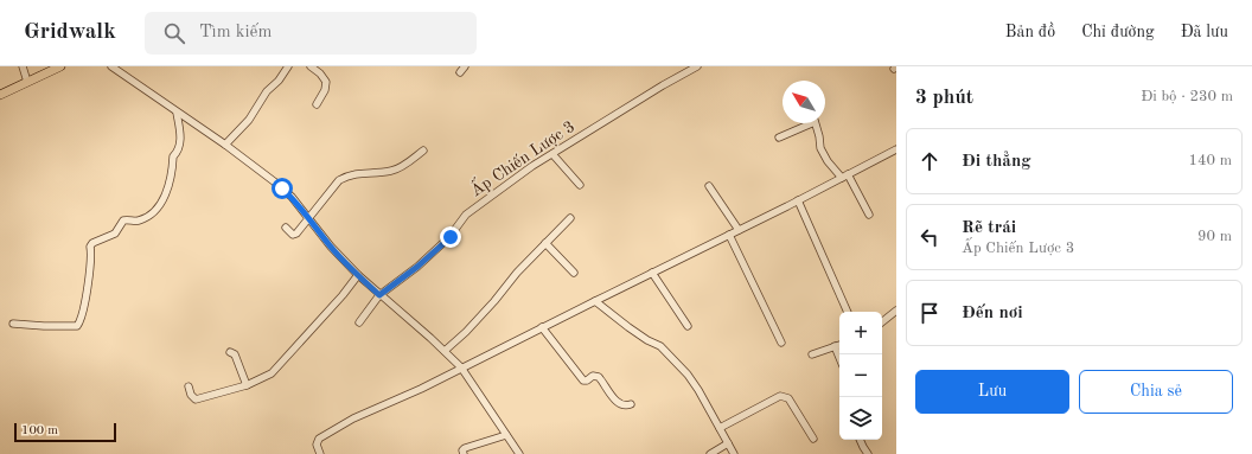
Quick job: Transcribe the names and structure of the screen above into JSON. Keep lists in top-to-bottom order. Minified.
{"streets":{"street":["Ấp Chiến Lược 3"]},"scale_bar":"100 m","north":"top left","page":{"header":"Gridwalk","search":"Tìm kiếm","nav":["Bản đồ","Chỉ đường","Đã lưu"],"heading":["3 phút","Đi bộ · 230 m"],"list":[["Đi thẳng","140 m"],["Rẽ trái","Ấp Chiến Lược 3","90 m"],"Đến nơi"],"map_buttons":["+","−"],"buttons":["Lưu","Chia sẻ"],"scale":"100 m"}}
